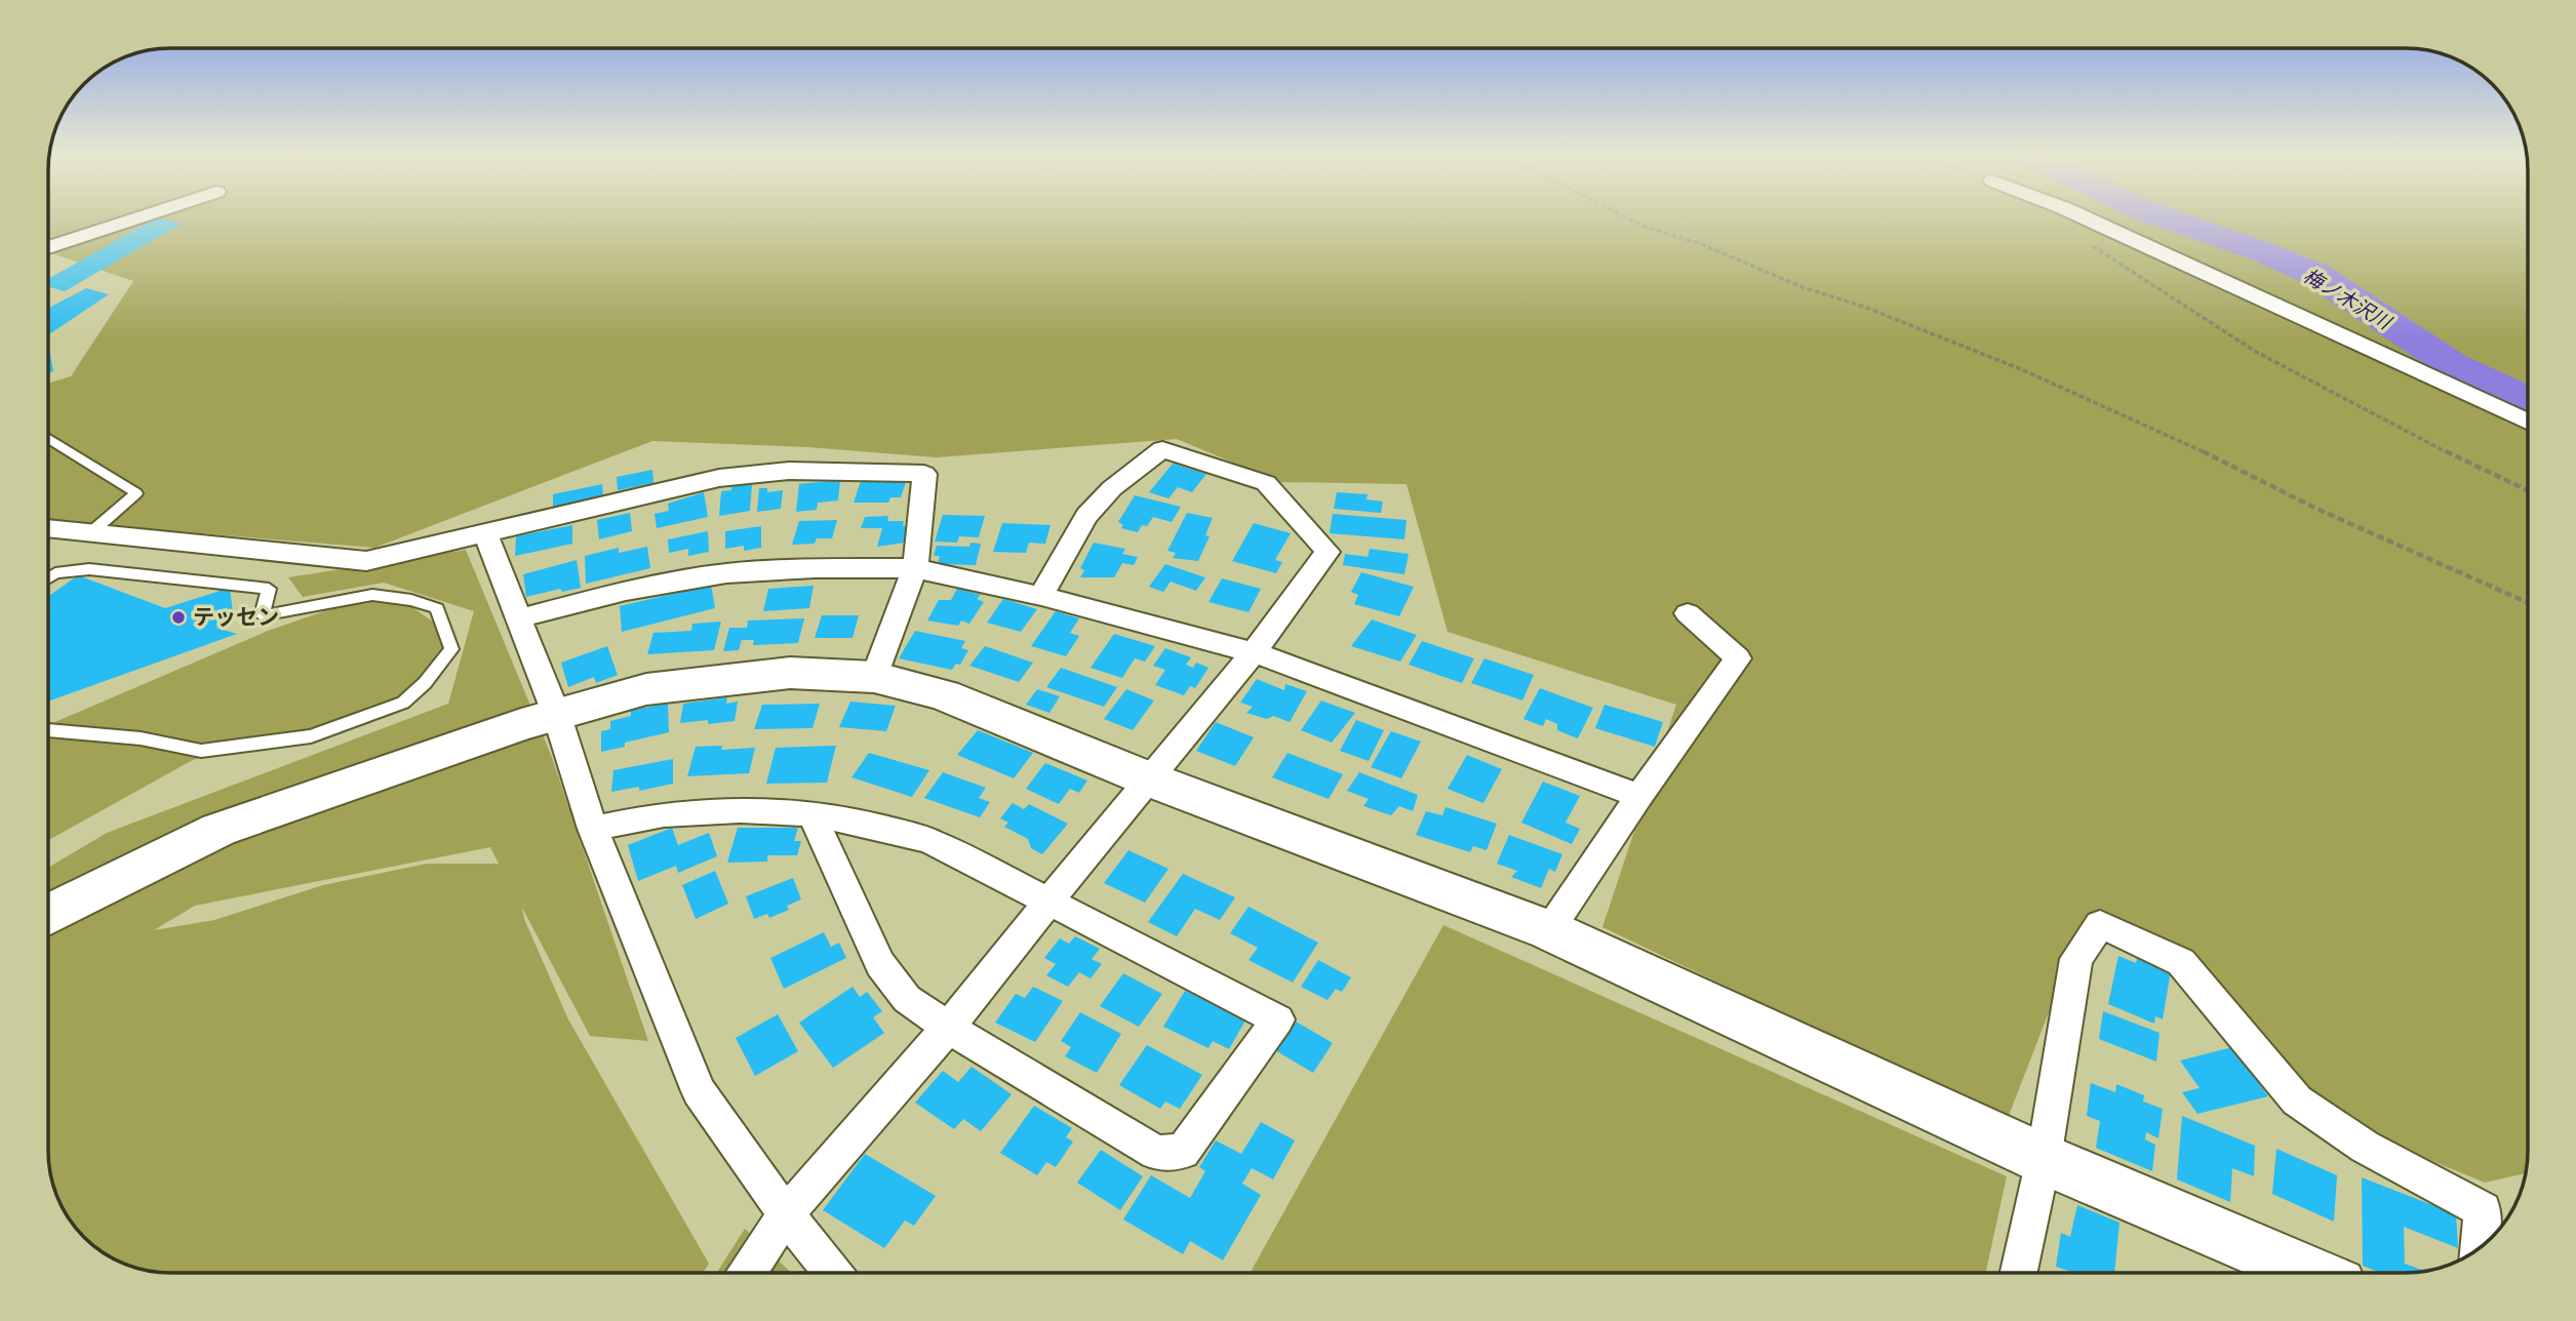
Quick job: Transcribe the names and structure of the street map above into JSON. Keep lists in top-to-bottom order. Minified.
{"water":["梅ノ木沢川"],"places":["テッセン"]}
